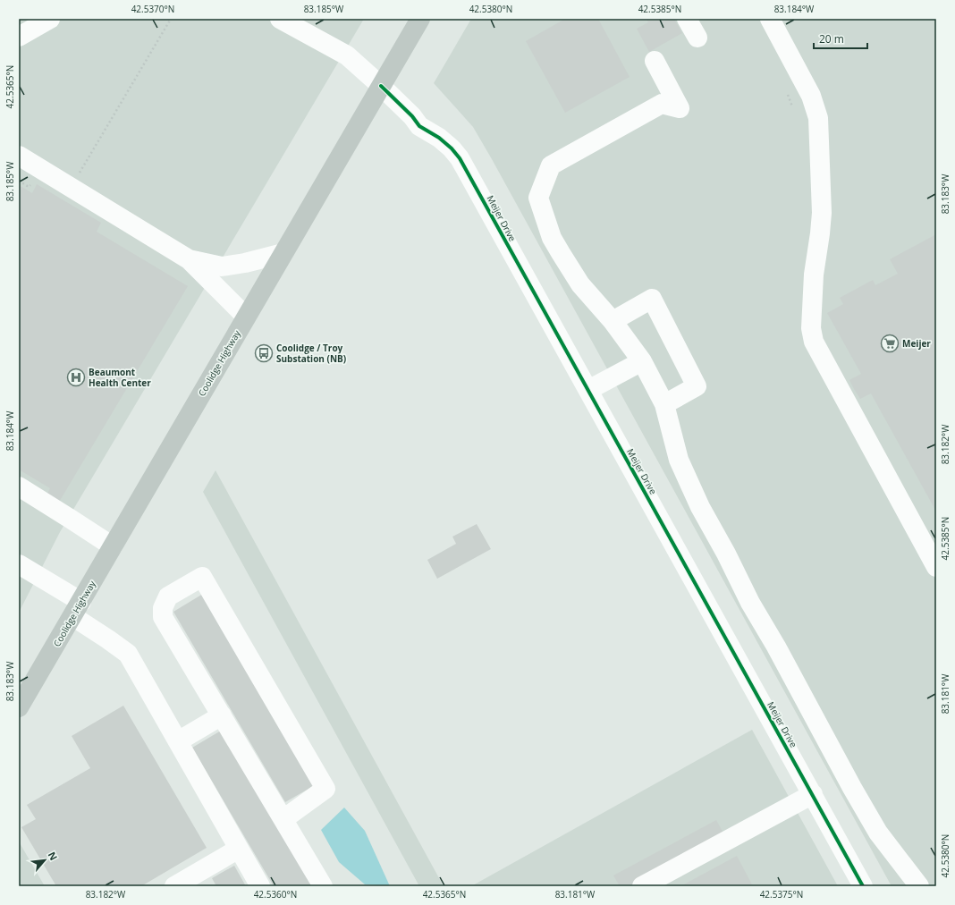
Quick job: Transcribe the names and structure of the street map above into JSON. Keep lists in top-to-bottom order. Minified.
{"streets":{"main road":["Coolidge Highway"],"street":["Meijer Drive"]},"crossings":[["Meijer Drive","Coolidge Highway"]],"places":{"supermarket":["Meijer"],"bus stop":["Coolidge / Troy Substation (NB)"],"hospital":["Beaumont Health Center"]},"scale_bar":"20 m","north":"top right","coordinates":["42.5370°N","83.185°W","42.5380°N","42.5385°N","83.184°W","42.5365°N","83.183°W","83.182°W","83.181°W","42.5360°N","42.5375°N"]}
